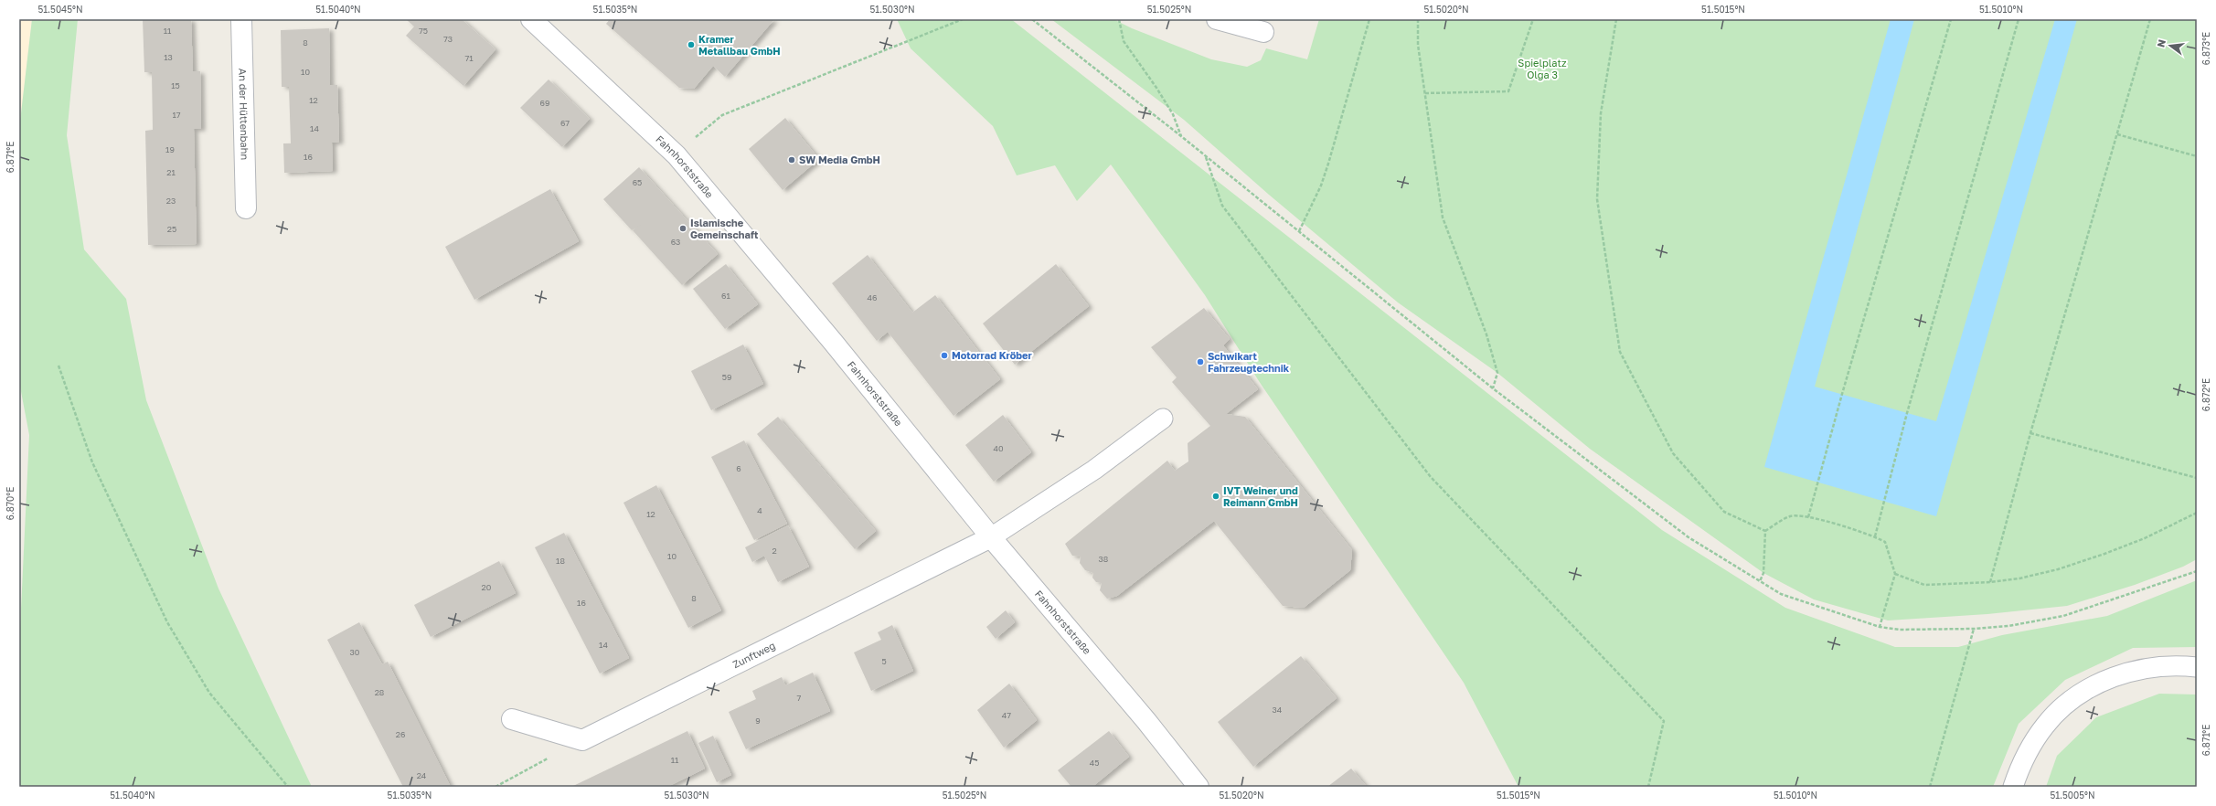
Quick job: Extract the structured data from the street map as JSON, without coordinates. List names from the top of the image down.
{
  "streets": {
    "street": ["An der Hüttenbahn", "Fahnhorststraße", "Zunftweg"]
  },
  "crossings": [
    ["Fahnhorststraße", "Zunftweg"]
  ],
  "parks": ["Spielplatz Olga 3"],
  "places": [
    "Kramer Metallbau GmbH",
    "SW Media GmbH",
    "Islamische Gemeinschaft",
    "Motorrad Kröber",
    "Schwikart Fahrzeugtechnik",
    "IVT Weiner und Reimann GmbH"
  ],
  "house_numbers": [
    "11",
    "75",
    "73",
    "8",
    "13",
    "71",
    "10",
    "15",
    "12",
    "69",
    "17",
    "67",
    "14",
    "19",
    "16",
    "21",
    "65",
    "23",
    "25",
    "63",
    "61",
    "46",
    "59",
    "40",
    "6",
    "4",
    "12",
    "2",
    "10",
    "38",
    "18",
    "20",
    "8",
    "16",
    "14",
    "30",
    "5",
    "28",
    "7",
    "34",
    "47",
    "9",
    "26",
    "11",
    "45",
    "24"
  ],
  "north": "left",
  "coordinates": [
    "51.5045°N",
    "51.5040°N",
    "51.5035°N",
    "51.5030°N",
    "51.5025°N",
    "51.5020°N",
    "51.5015°N",
    "51.5010°N",
    "6.873°E",
    "6.871°E",
    "6.872°E",
    "6.870°E",
    "51.5005°N"
  ]
}
